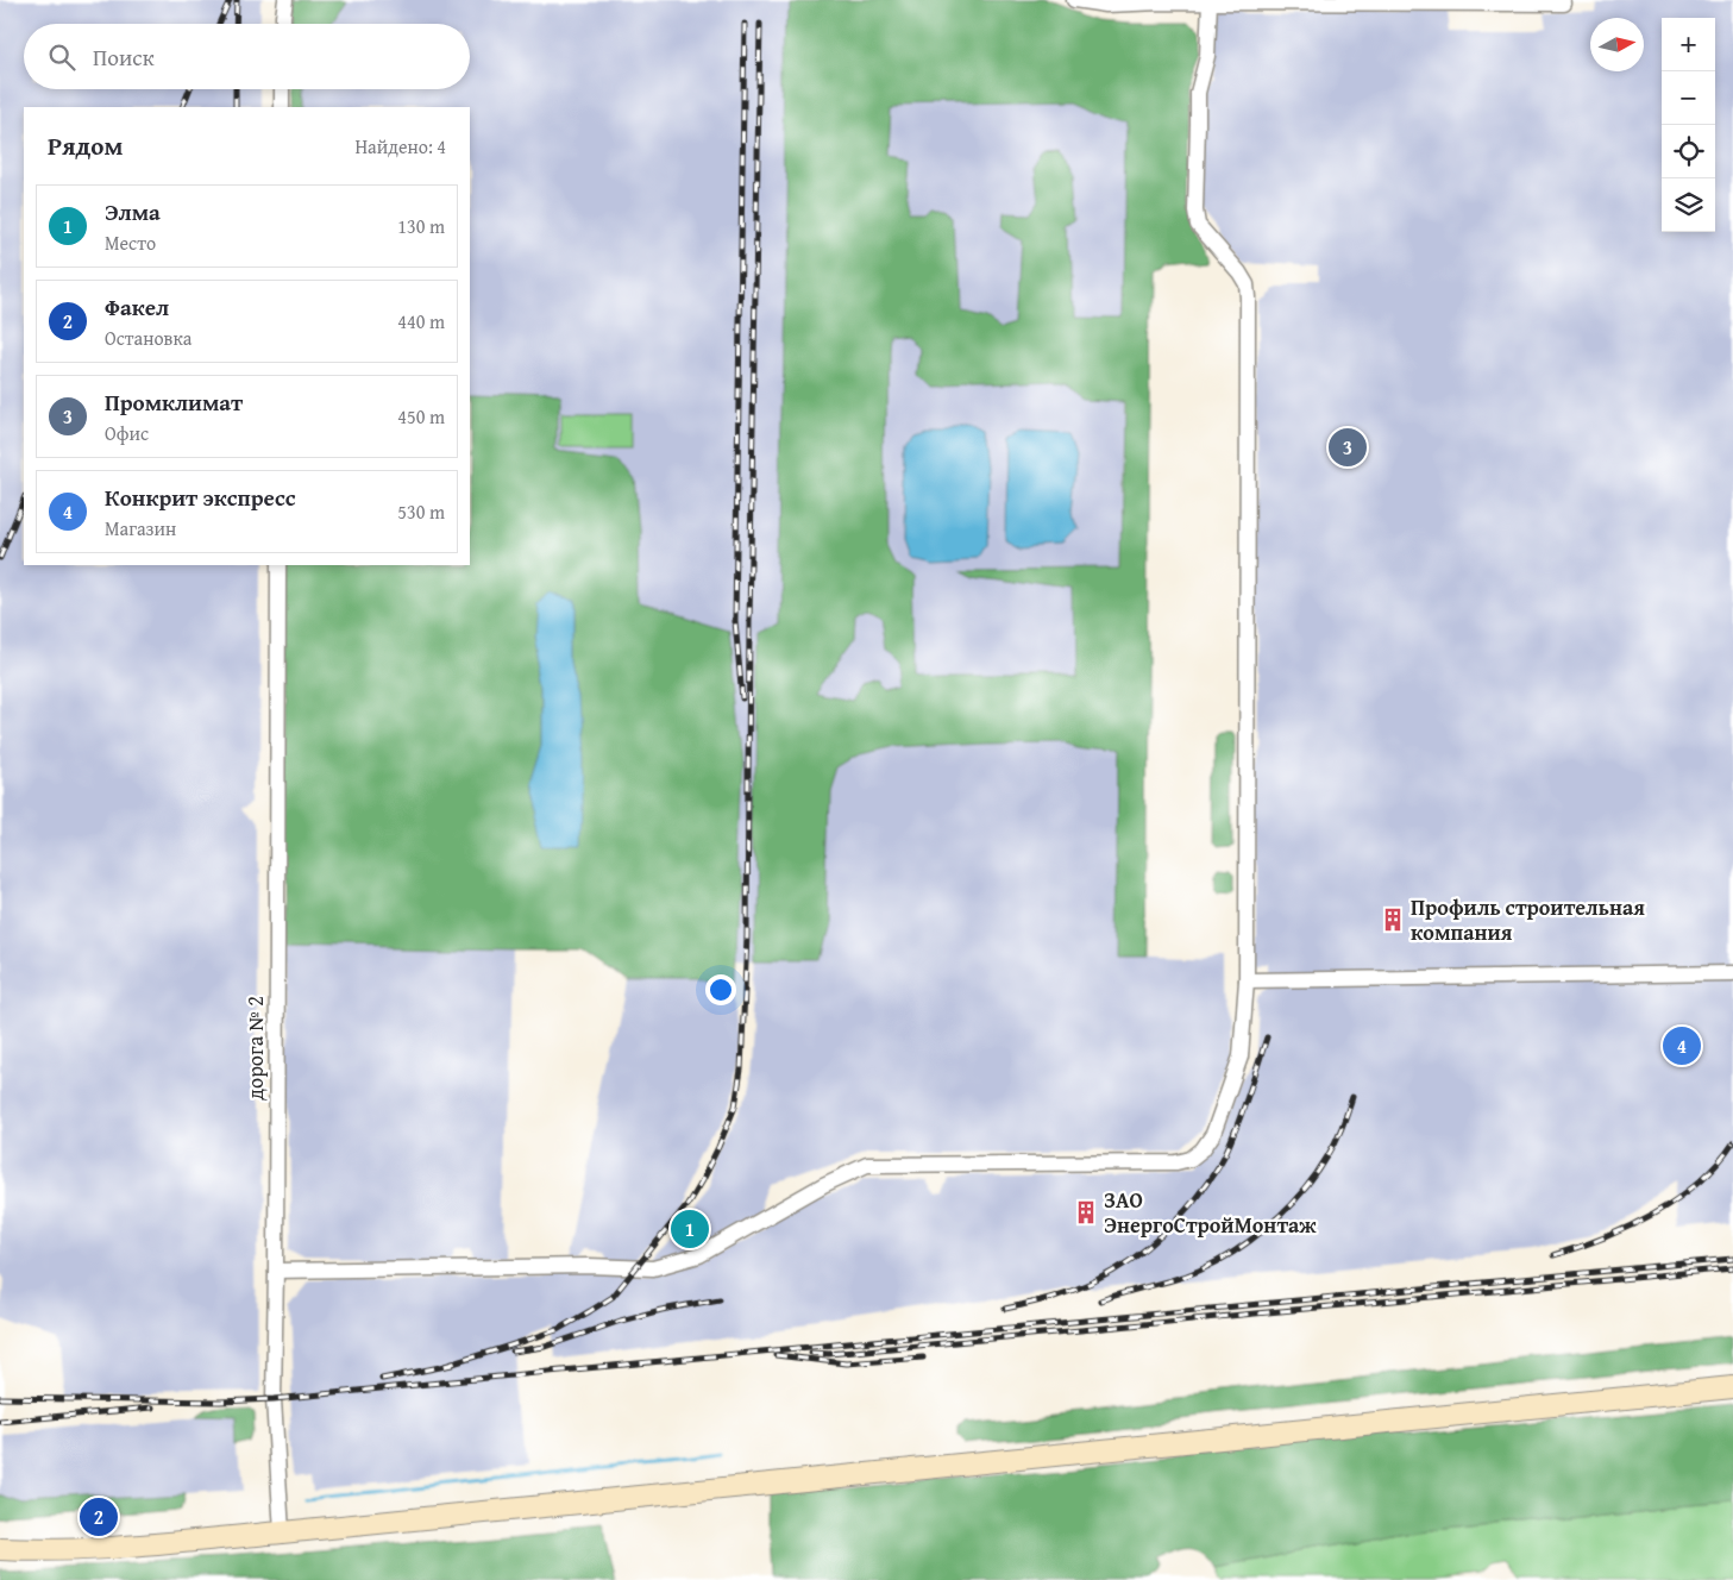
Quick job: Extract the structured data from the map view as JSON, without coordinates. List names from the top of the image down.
{
  "streets": {
    "street": ["дорога № 2"]
  },
  "places": {
    "building": ["Профиль строительная компания", "ЗАО ЭнергоСтройМонтаж"]
  },
  "north": "right",
  "page": {
    "map_buttons": ["+", "−"],
    "search": "Поиск",
    "heading": ["Рядом", "Найдено: 4"],
    "list": [
      {
        "mark": "1",
        "name": "Элма",
        "note": "Место",
        "value": "130 m"
      },
      {
        "mark": "2",
        "name": "Факел",
        "note": "Остановка",
        "value": "440 m"
      },
      {
        "mark": "3",
        "name": "Промклимат",
        "note": "Офис",
        "value": "450 m"
      },
      {
        "mark": "4",
        "name": "Конкрит экспресс",
        "note": "Магазин",
        "value": "530 m"
      }
    ],
    "pins": [
      "3",
      "4",
      "1",
      "2"
    ]
  }
}
